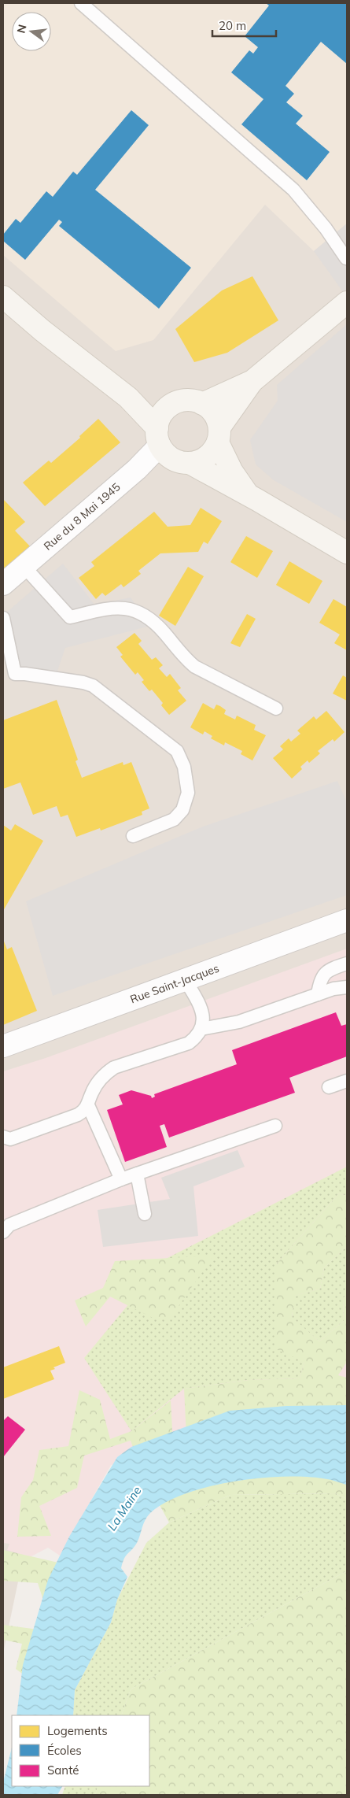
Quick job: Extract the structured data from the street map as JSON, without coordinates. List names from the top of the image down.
{
  "streets": {
    "street": ["Rue du 8 Mai 1945", "Rue Saint-Jacques"]
  },
  "water": ["La Maine"],
  "legend": ["Logements", "Écoles", "Santé"],
  "scale_bar": "20 m",
  "north": "left"
}
